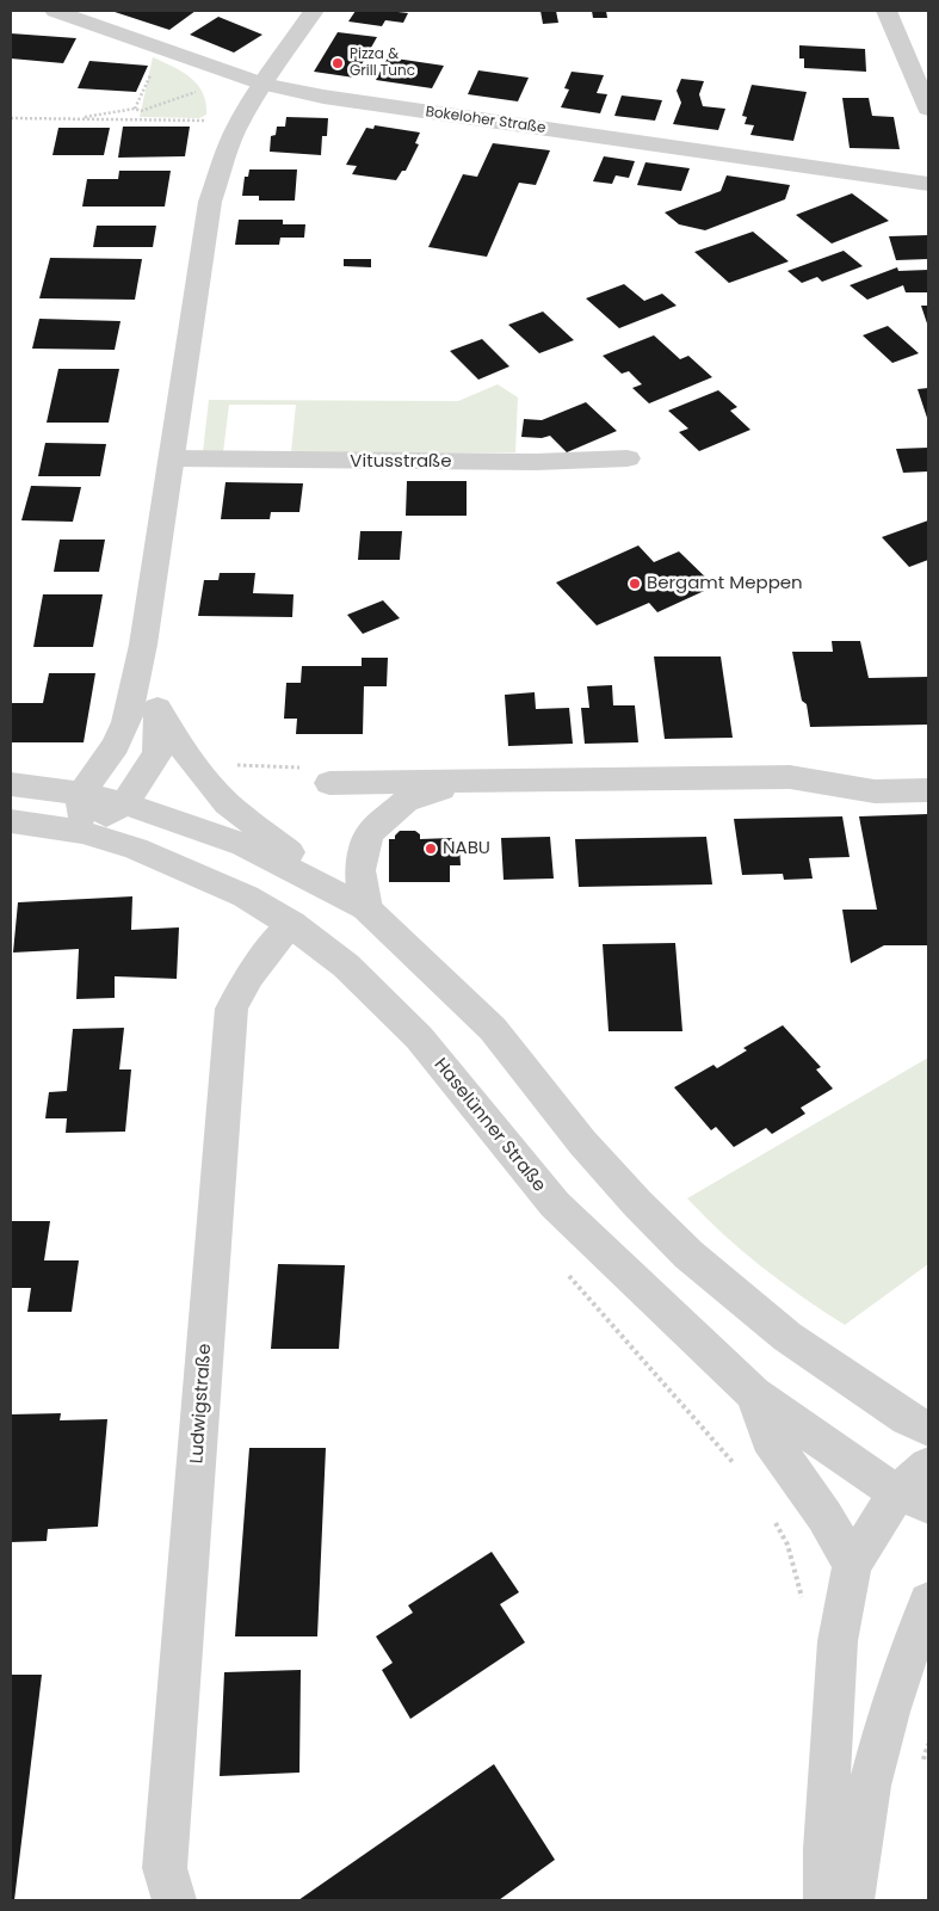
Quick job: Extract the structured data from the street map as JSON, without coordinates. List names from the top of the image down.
{
  "streets": {
    "street": [
      "Bokeloher Straße",
      "Vitusstraße",
      "Haselünner Straße",
      "Ludwigstraße"
    ]
  },
  "crossings": [
    ["Haselünner Straße", "Ludwigstraße"]
  ],
  "places": ["Pizza & Grill Tunc", "Bergamt Meppen", "NABU"]
}
